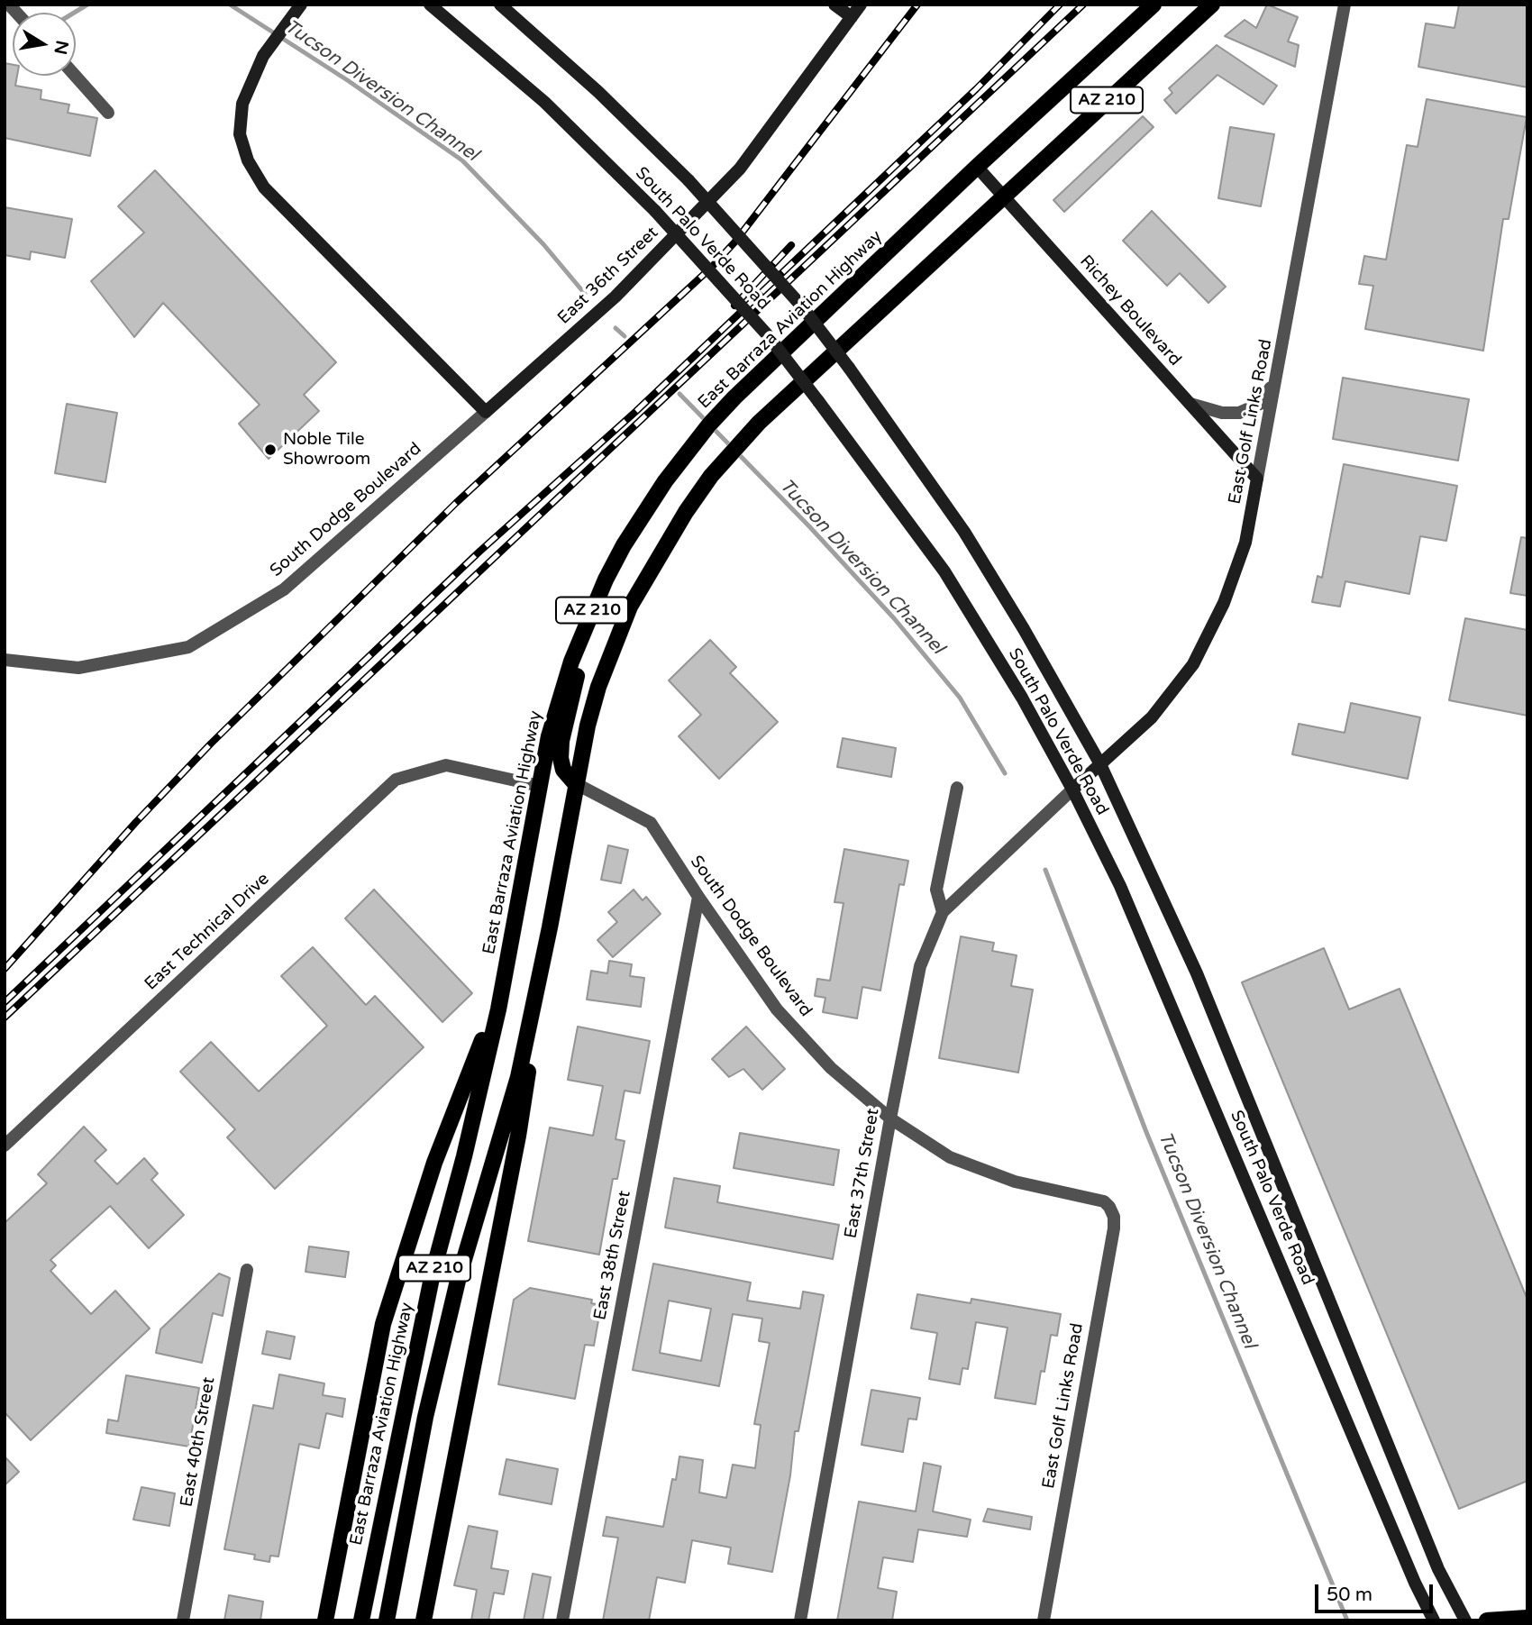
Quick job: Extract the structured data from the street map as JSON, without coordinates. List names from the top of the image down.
{
  "streets": {
    "main road": [
      "AZ 210",
      "South Palo Verde Road",
      "East 36th Street",
      "Richey Boulevard",
      "East Barraza Aviation Highway",
      "East Golf Links Road"
    ],
    "street": [
      "South Dodge Boulevard",
      "East Technical Drive",
      "East 37th Street",
      "East 38th Street",
      "East 40th Street"
    ]
  },
  "crossings": [
    ["AZ 210", "Richey Boulevard"],
    ["AZ 210", "South Dodge Boulevard"],
    ["South Palo Verde Road", "East Golf Links Road"],
    ["South Palo Verde Road", "East 37th Street"],
    ["East 36th Street", "South Dodge Boulevard"],
    ["Richey Boulevard", "East Barraza Aviation Highway"],
    ["Richey Boulevard", "East Golf Links Road"],
    ["East Barraza Aviation Highway", "East Technical Drive"],
    ["East Golf Links Road", "South Dodge Boulevard"],
    ["East Golf Links Road", "East 37th Street"],
    ["South Dodge Boulevard", "East 37th Street"],
    ["South Dodge Boulevard", "East 38th Street"]
  ],
  "water": ["Tucson Diversion Channel"],
  "places": ["Noble Tile Showroom"],
  "scale_bar": "50 m",
  "north": "right"
}
